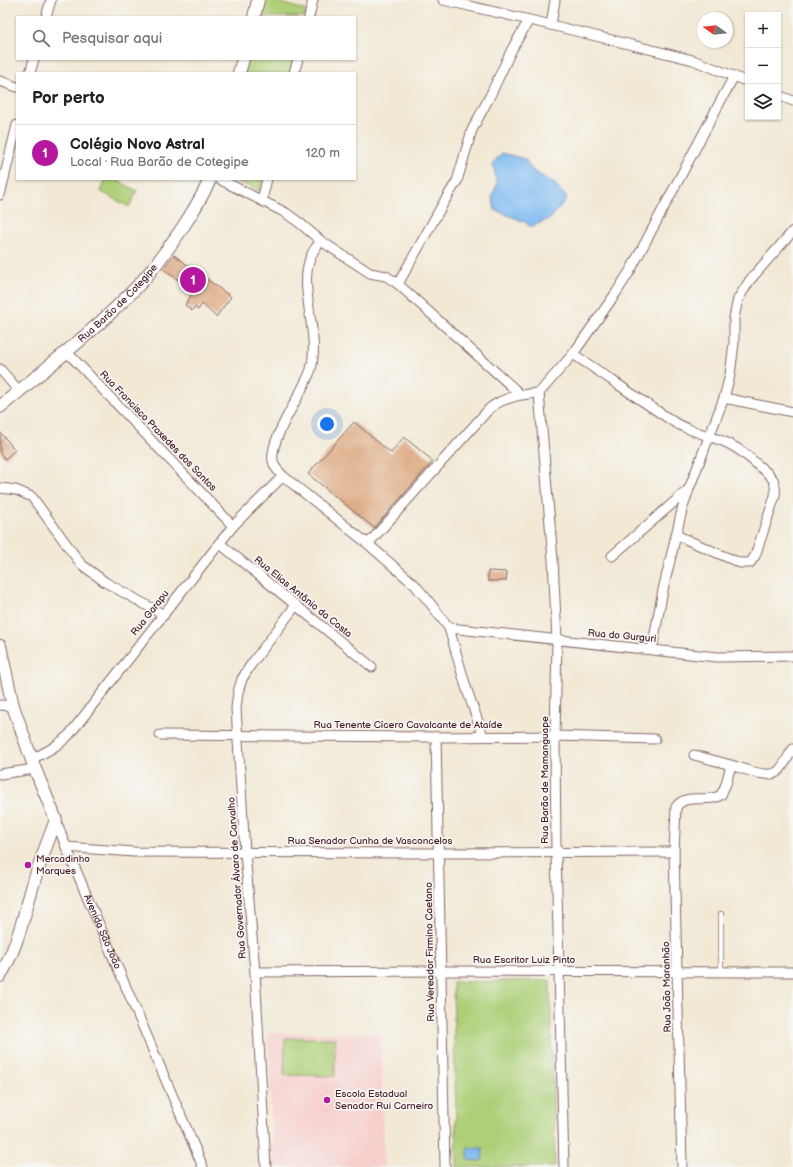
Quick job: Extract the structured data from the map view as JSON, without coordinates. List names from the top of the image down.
{
  "streets": {
    "main road": ["Rua Barão de Cotegipe", "Avenida São João"],
    "street": [
      "Rua Francisco Praxedes dos Santos",
      "Rua Elias Antônio da Costa",
      "Rua Garapu",
      "Rua do Gurguri",
      "Rua Tenente Cícero Cavalcante de Ataíde",
      "Rua Barão de Mamanguape",
      "Rua Senador Cunha de Vasconcelos",
      "Rua Governador Álvaro de Carvalho",
      "Rua Vereador Firmino Caetano",
      "Rua Escritor Luiz Pinto",
      "Rua João Maranhão"
    ]
  },
  "crossings": [
    ["Rua Barão de Cotegipe", "Rua Francisco Praxedes dos Santos"],
    ["Rua Francisco Praxedes dos Santos", "Rua Garapu"],
    ["Rua Elias Antônio da Costa", "Rua Garapu"],
    ["Rua Elias Antônio da Costa", "Rua Governador Álvaro de Carvalho"],
    ["Rua Garapu", "Avenida São João"],
    ["Rua do Gurguri", "Rua Barão de Mamanguape"],
    ["Rua Tenente Cícero Cavalcante de Ataíde", "Rua Barão de Mamanguape"],
    ["Rua Tenente Cícero Cavalcante de Ataíde", "Rua Governador Álvaro de Carvalho"],
    ["Rua Tenente Cícero Cavalcante de Ataíde", "Rua Vereador Firmino Caetano"],
    ["Rua Barão de Mamanguape", "Rua Senador Cunha de Vasconcelos"],
    ["Rua Barão de Mamanguape", "Rua Escritor Luiz Pinto"],
    ["Rua Senador Cunha de Vasconcelos", "Rua Governador Álvaro de Carvalho"],
    ["Rua Senador Cunha de Vasconcelos", "Avenida São João"],
    ["Rua Senador Cunha de Vasconcelos", "Rua Vereador Firmino Caetano"],
    ["Rua Senador Cunha de Vasconcelos", "Rua João Maranhão"],
    ["Rua Governador Álvaro de Carvalho", "Rua Escritor Luiz Pinto"],
    ["Rua Vereador Firmino Caetano", "Rua Escritor Luiz Pinto"],
    ["Rua Escritor Luiz Pinto", "Rua João Maranhão"]
  ],
  "places": ["Mercadinho Marques", "Escola Estadual Senador Rui Carneiro"],
  "north": "left",
  "page": {
    "map_buttons": ["+", "−"],
    "search": "Pesquisar aqui",
    "heading": "Por perto",
    "list": [
      {
        "mark": "1",
        "name": "Colégio Novo Astral",
        "note": "Local · Rua Barão de Cotegipe",
        "value": "120 m"
      }
    ],
    "pins": "1"
  }
}
